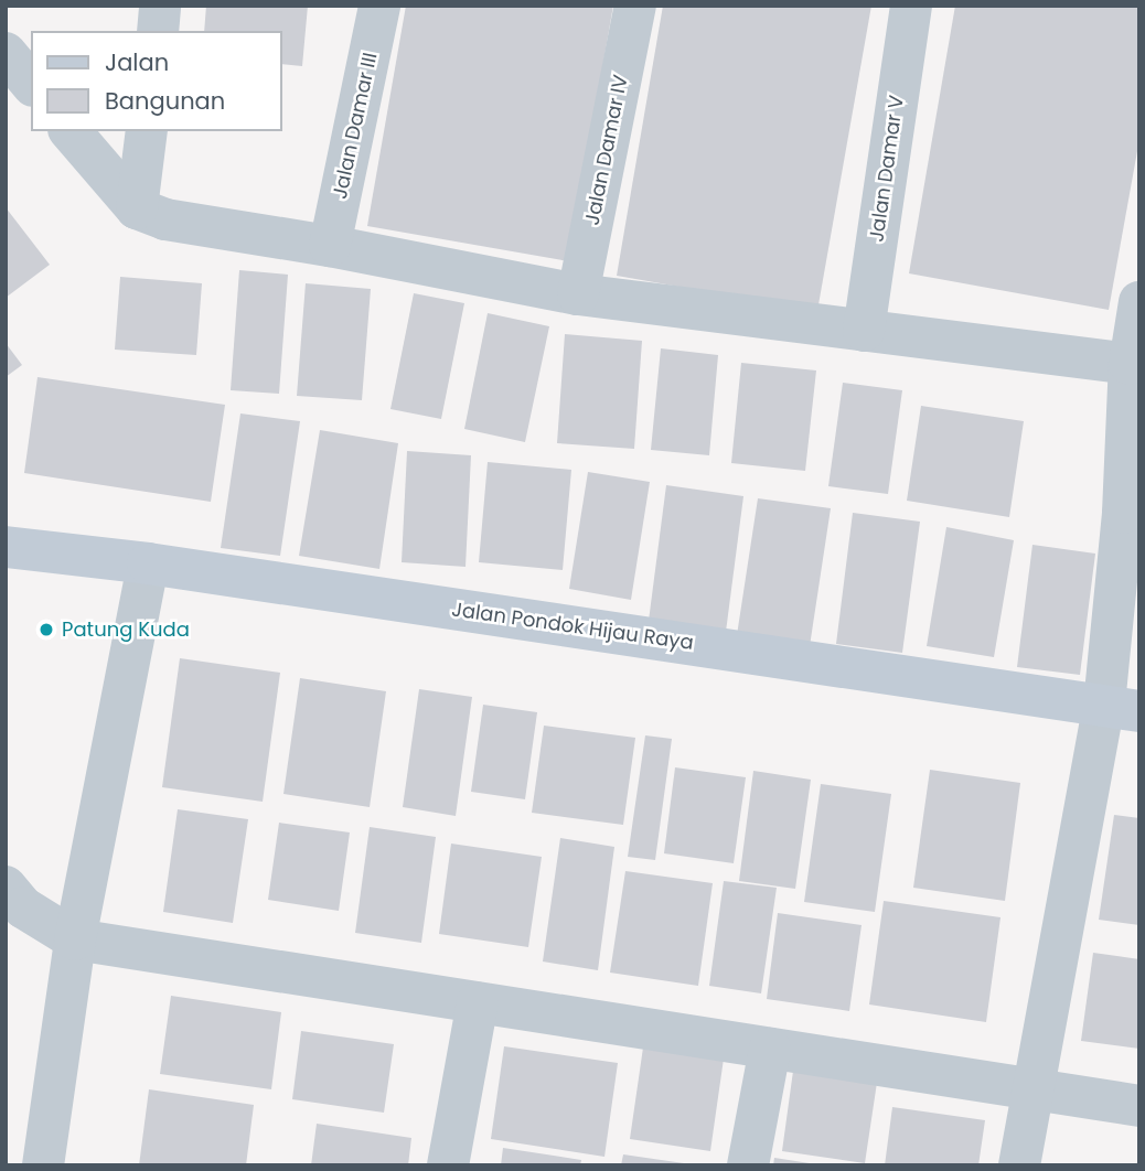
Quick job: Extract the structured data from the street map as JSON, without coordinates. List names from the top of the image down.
{
  "streets": {
    "street": [
      "Jalan Damar III",
      "Jalan Damar IV",
      "Jalan Damar V",
      "Jalan Pondok Hijau Raya"
    ]
  },
  "places": ["Patung Kuda"],
  "legend": ["Jalan", "Bangunan"]
}
